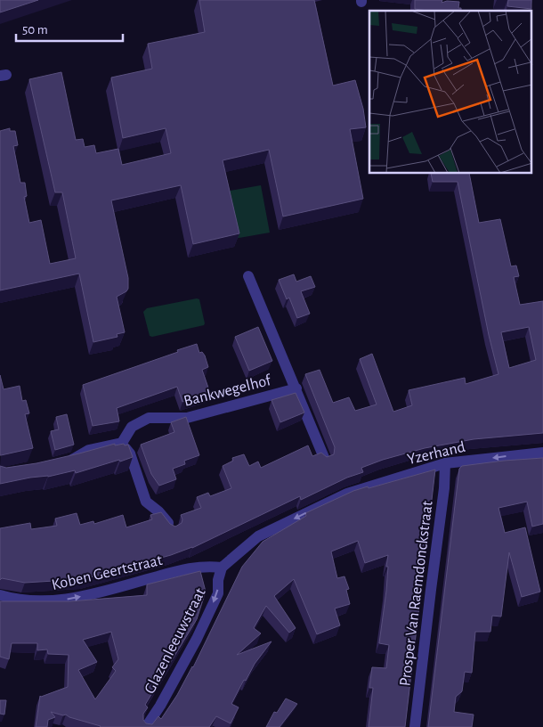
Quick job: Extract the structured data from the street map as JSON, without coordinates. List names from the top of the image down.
{
  "streets": {
    "street": [
      "Bankwegelhof",
      "Yzerhand",
      "Koben Geertstraat",
      "Prosper Van Raemdonckstraat",
      "Glazenleeuwstraat"
    ]
  },
  "crossings": [
    ["Yzerhand", "Koben Geertstraat"],
    ["Yzerhand", "Prosper Van Raemdonckstraat"],
    ["Yzerhand", "Glazenleeuwstraat"],
    ["Koben Geertstraat", "Glazenleeuwstraat"]
  ],
  "one_way": ["Yzerhand", "Koben Geertstraat", "Glazenleeuwstraat"],
  "scale_bar": "50 m"
}
